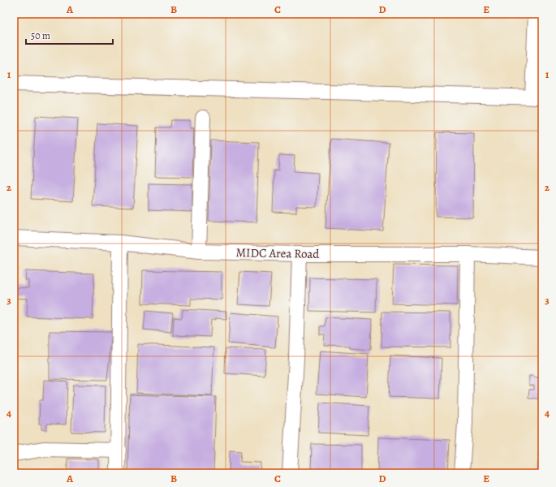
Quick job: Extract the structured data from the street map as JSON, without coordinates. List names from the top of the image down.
{
  "streets": {
    "street": ["MIDC Area Road"]
  },
  "scale_bar": "50 m",
  "grid": {
    "columns": [
      "A",
      "B",
      "C",
      "D",
      "E"
    ],
    "rows": [
      "1",
      "2",
      "3",
      "4"
    ]
  }
}
